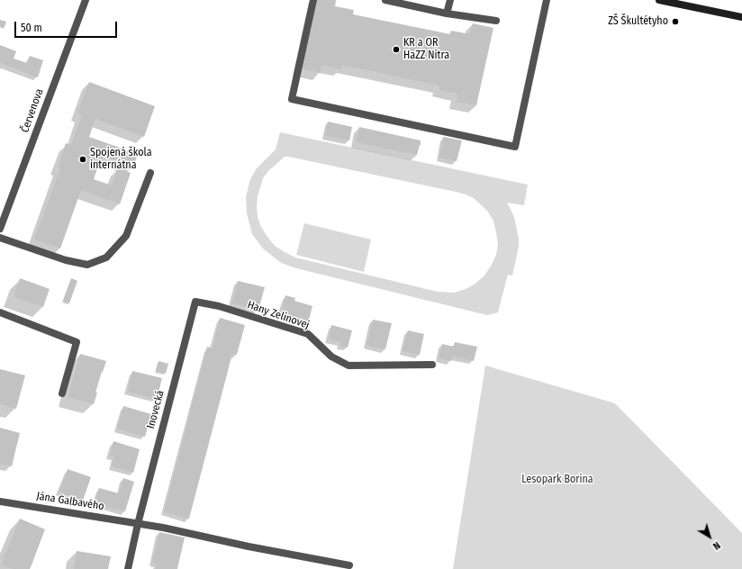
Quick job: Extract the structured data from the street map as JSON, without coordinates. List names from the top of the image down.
{
  "streets": {
    "street": [
      "Červenova",
      "Hany Zelinovej",
      "Inovecká",
      "Jána Galbavého"
    ]
  },
  "crossings": [
    ["Hany Zelinovej", "Inovecká"],
    ["Inovecká", "Jána Galbavého"]
  ],
  "parks": ["Lesopark Borina"],
  "places": ["ZŠ Škultétyho", "KR a OR HaZZ Nitra", "Spojená škola internátna"],
  "scale_bar": "50 m",
  "north": "bottom right"
}
